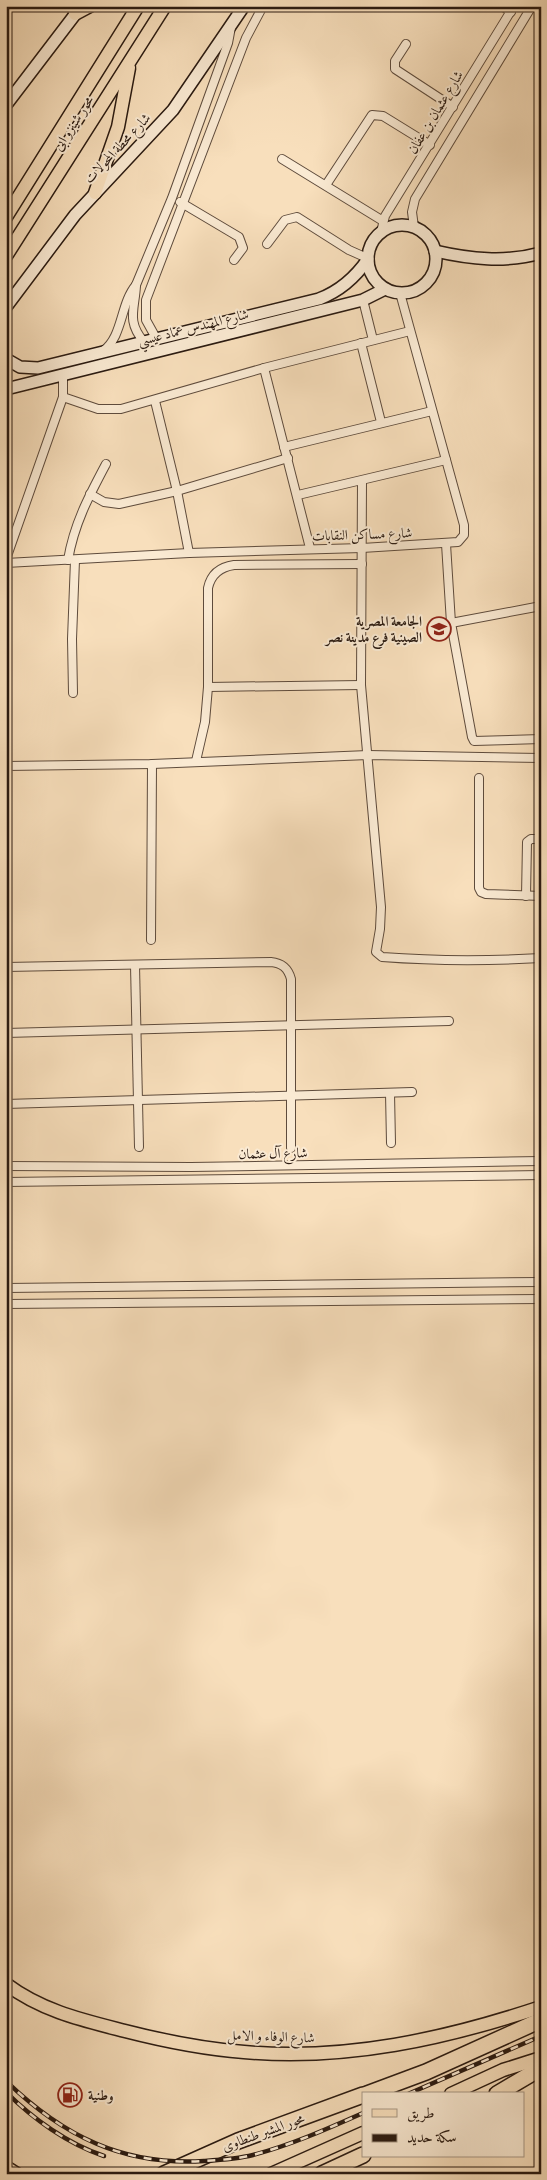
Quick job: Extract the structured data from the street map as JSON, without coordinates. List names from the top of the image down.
{
  "streets": {
    "highway": ["محور المشير طنطاوى"],
    "main road": ["محور شينزو ابى", "شارع الوفاء و الامل"],
    "street": [
      "شارع عثمان بن عفان",
      "شارع محطة المحولات",
      "شارع المهندس عماد عيسي",
      "شارع مساكن النقابات",
      "شارع آل عثمان"
    ]
  },
  "crossings": [
    ["شارع عثمان بن عفان", "شارع المهندس عماد عيسي"]
  ],
  "places": {
    "school or university": ["الجامعة المصرية الصينية فرع مدينة نصر"],
    "fuel station": ["وطنية"]
  },
  "legend": ["طريق", "سكة حديد"]
}
